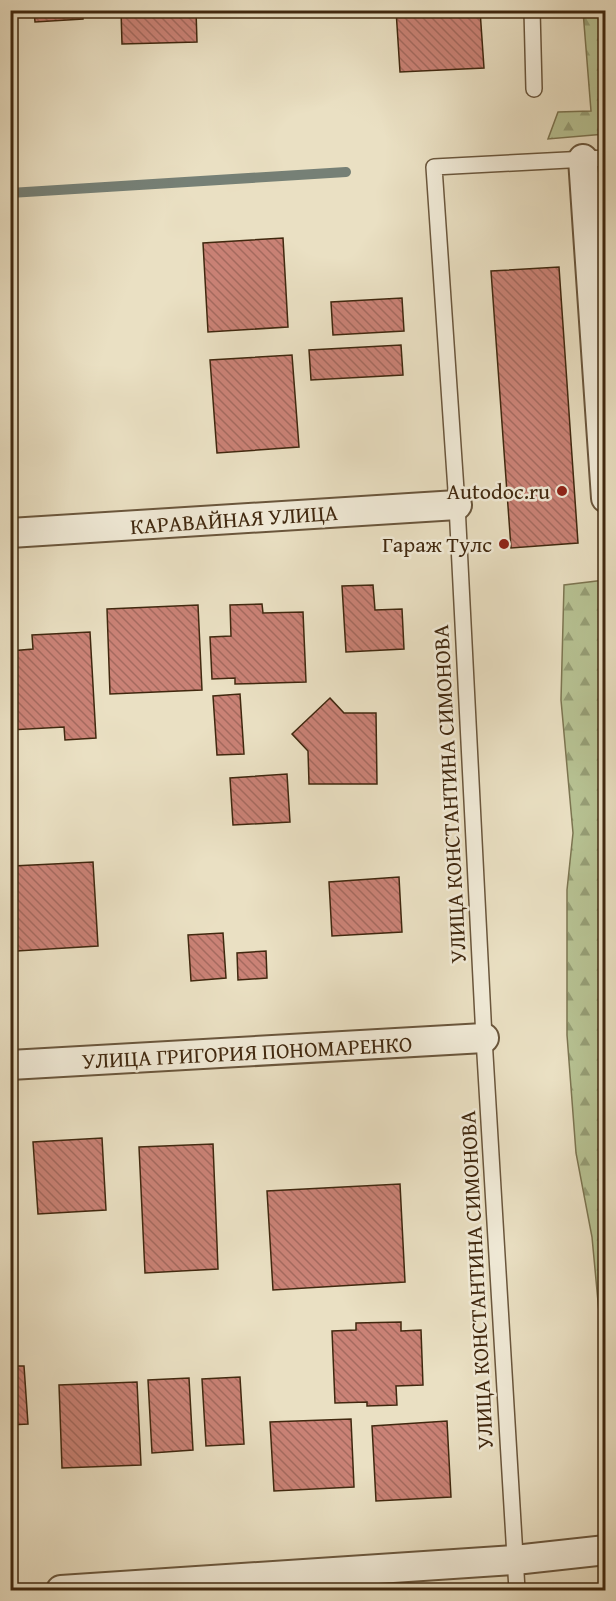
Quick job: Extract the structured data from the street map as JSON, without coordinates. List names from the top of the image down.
{
  "streets": {
    "street": ["КАРАВАЙНАЯ УЛИЦА", "УЛИЦА ГРИГОРИЯ ПОНОМАРЕНКО"],
    "lane": ["УЛИЦА КОНСТАНТИНА СИМОНОВА"]
  },
  "crossings": [
    ["КАРАВАЙНАЯ УЛИЦА", "УЛИЦА КОНСТАНТИНА СИМОНОВА"],
    ["УЛИЦА КОНСТАНТИНА СИМОНОВА", "УЛИЦА ГРИГОРИЯ ПОНОМАРЕНКО"]
  ],
  "places": ["Autodoc.ru", "Гараж Тулс"]
}
